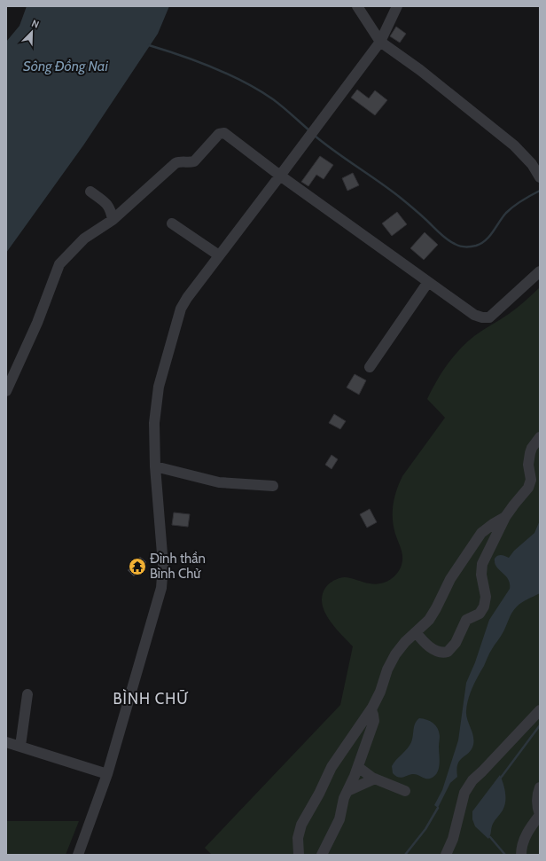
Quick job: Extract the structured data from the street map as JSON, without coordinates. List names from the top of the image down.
{
  "districts": ["BÌNH CHỮ"],
  "water": ["Sông Đồng Nai"],
  "places": {
    "temple": ["Đình thần Bình Chử"]
  },
  "north": "top right"
}
